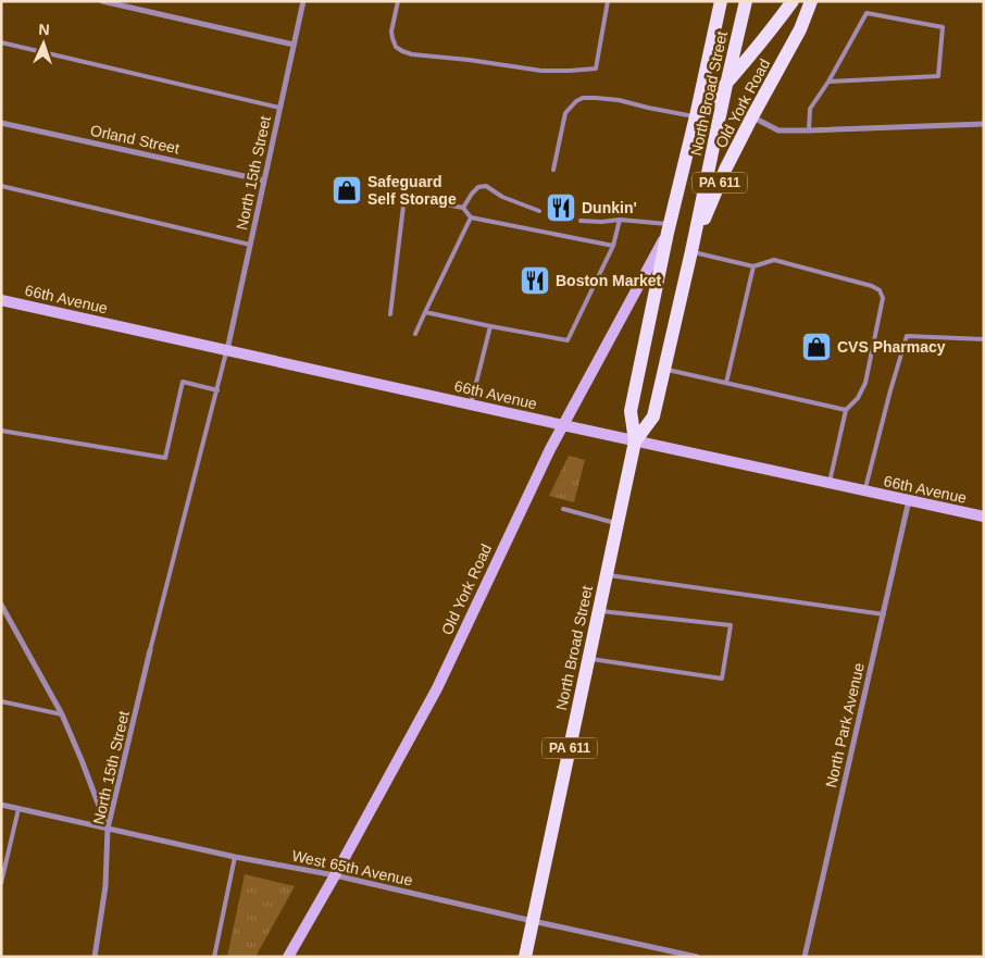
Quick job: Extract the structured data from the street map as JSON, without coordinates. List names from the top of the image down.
{
  "streets": {
    "main road": ["North Broad Street", "Old York Road", "PA 611"],
    "street": [
      "Orland Street",
      "North 15th Street",
      "66th Avenue",
      "North Park Avenue",
      "West 65th Avenue"
    ]
  },
  "crossings": [
    ["North Broad Street", "Old York Road"],
    ["North Broad Street", "66th Avenue"],
    ["North Broad Street", "West 65th Avenue"],
    ["Old York Road", "66th Avenue"],
    ["Old York Road", "West 65th Avenue"],
    ["Orland Street", "North 15th Street"],
    ["North 15th Street", "66th Avenue"],
    ["North 15th Street", "West 65th Avenue"],
    ["66th Avenue", "North Park Avenue"]
  ],
  "places": {
    "shop": ["Safeguard Self Storage", "CVS Pharmacy"],
    "restaurant": ["Dunkin'", "Boston Market"]
  },
  "north": "top"
}
